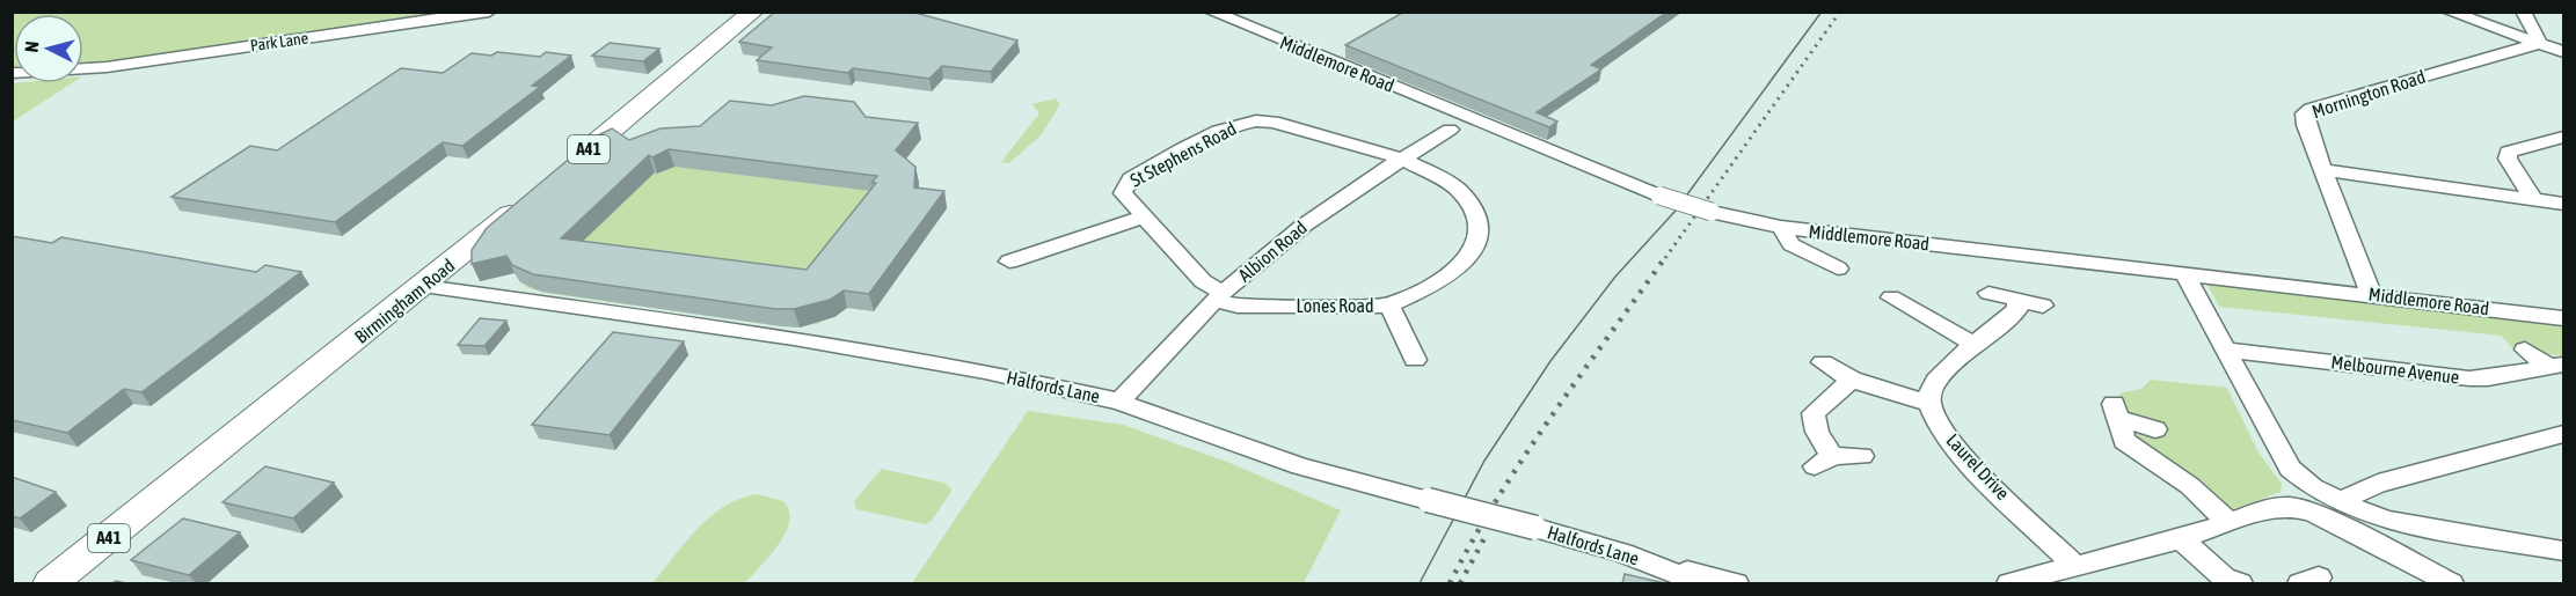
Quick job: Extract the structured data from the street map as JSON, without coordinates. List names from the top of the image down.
{
  "streets": {
    "highway": ["A41", "Birmingham Road"],
    "street": [
      "Park Lane",
      "Middlemore Road",
      "Mornington Road",
      "St Stephens Road",
      "Albion Road",
      "Lones Road",
      "Melbourne Avenue",
      "Halfords Lane",
      "Laurel Drive"
    ]
  },
  "crossings": [
    ["Middlemore Road", "Mornington Road"],
    ["St Stephens Road", "Albion Road"],
    ["St Stephens Road", "Lones Road"],
    ["Albion Road", "Lones Road"],
    ["Albion Road", "Halfords Lane"],
    ["Birmingham Road", "Halfords Lane"]
  ],
  "north": "left"
}
